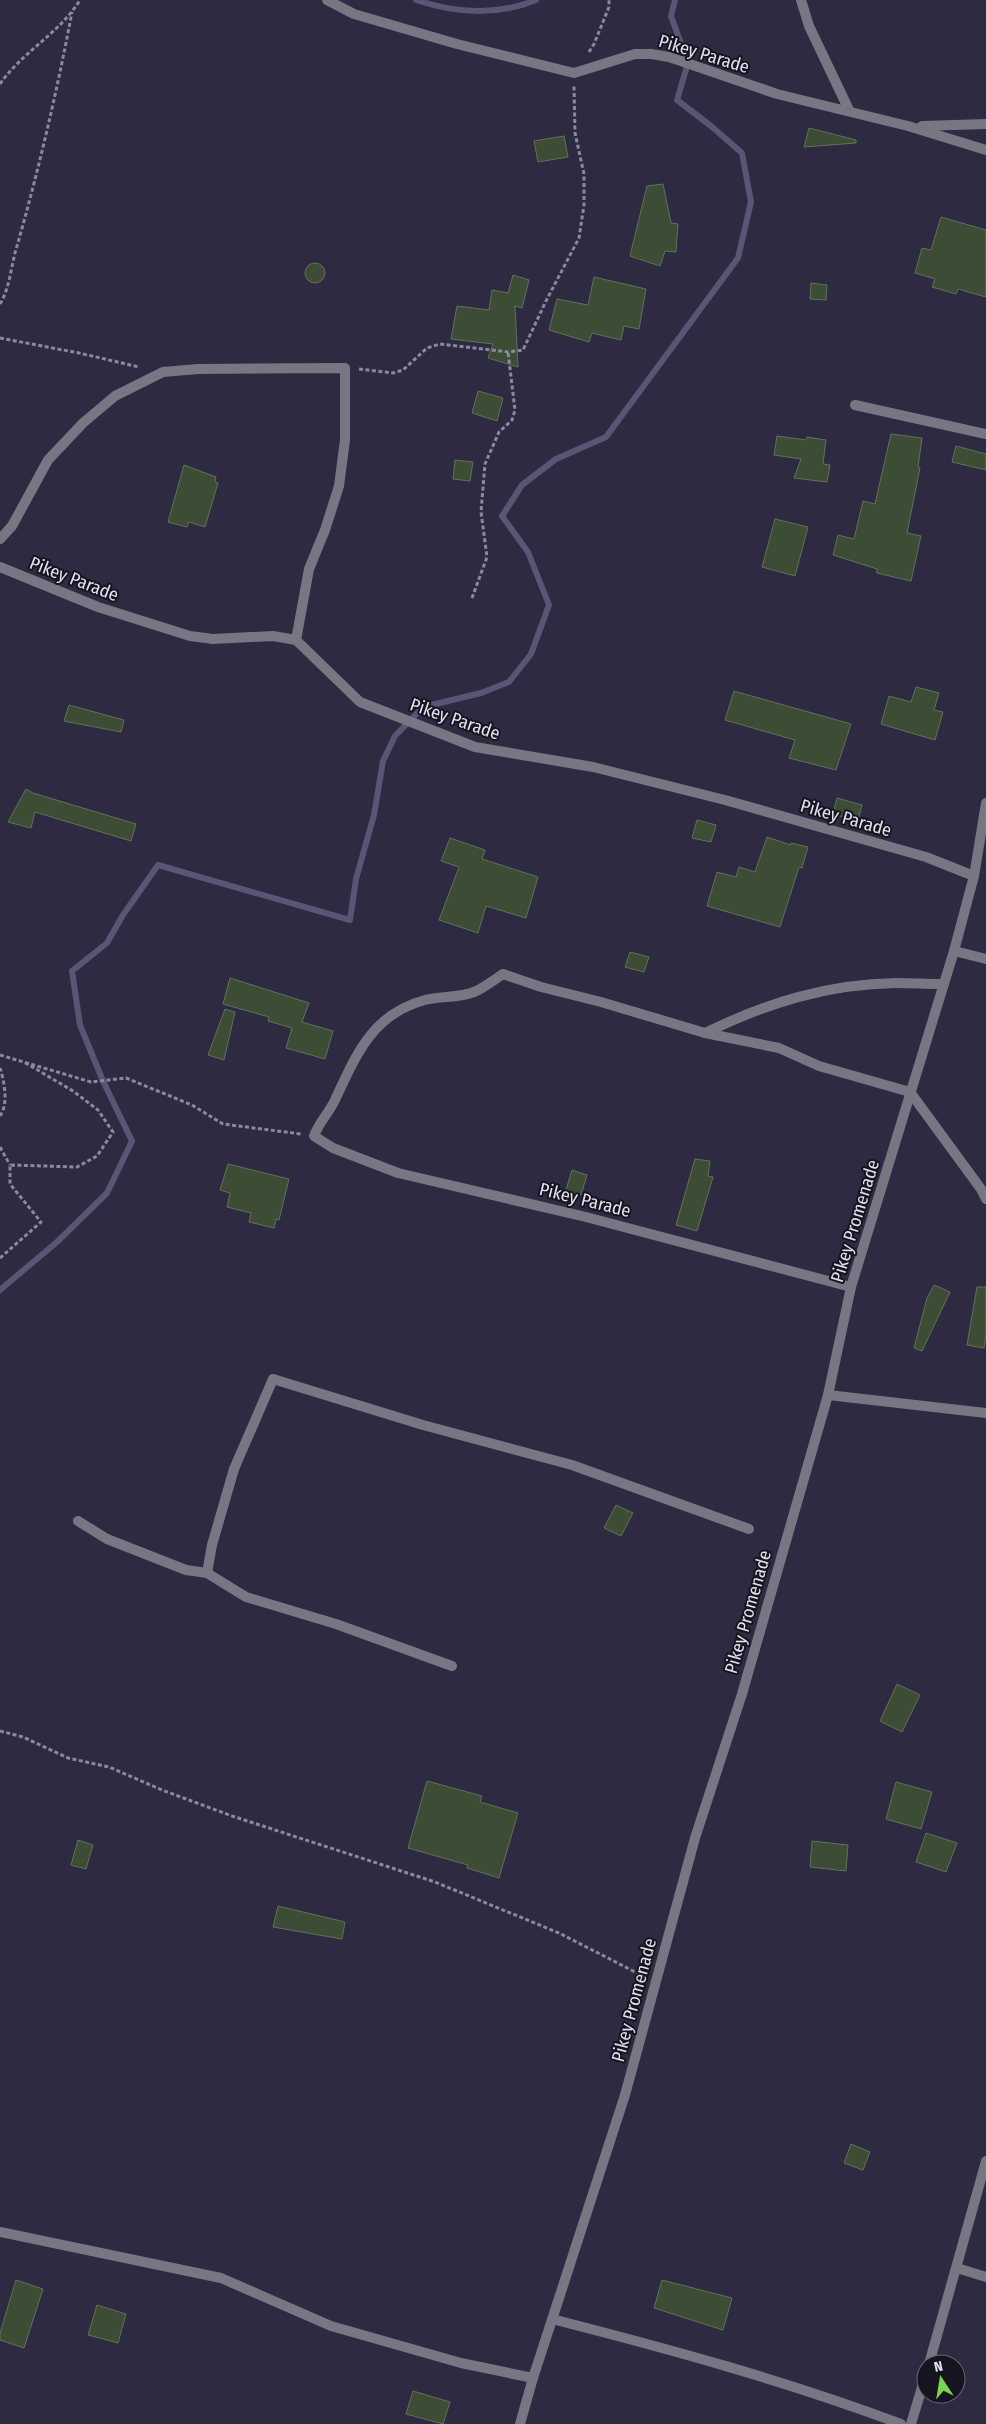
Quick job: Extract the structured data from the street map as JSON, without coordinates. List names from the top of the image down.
{
  "streets": {
    "street": ["Pikey Parade", "Pikey Promenade"]
  },
  "crossings": [
    ["Pikey Parade", "Pikey Promenade"]
  ],
  "north": "top"
}
